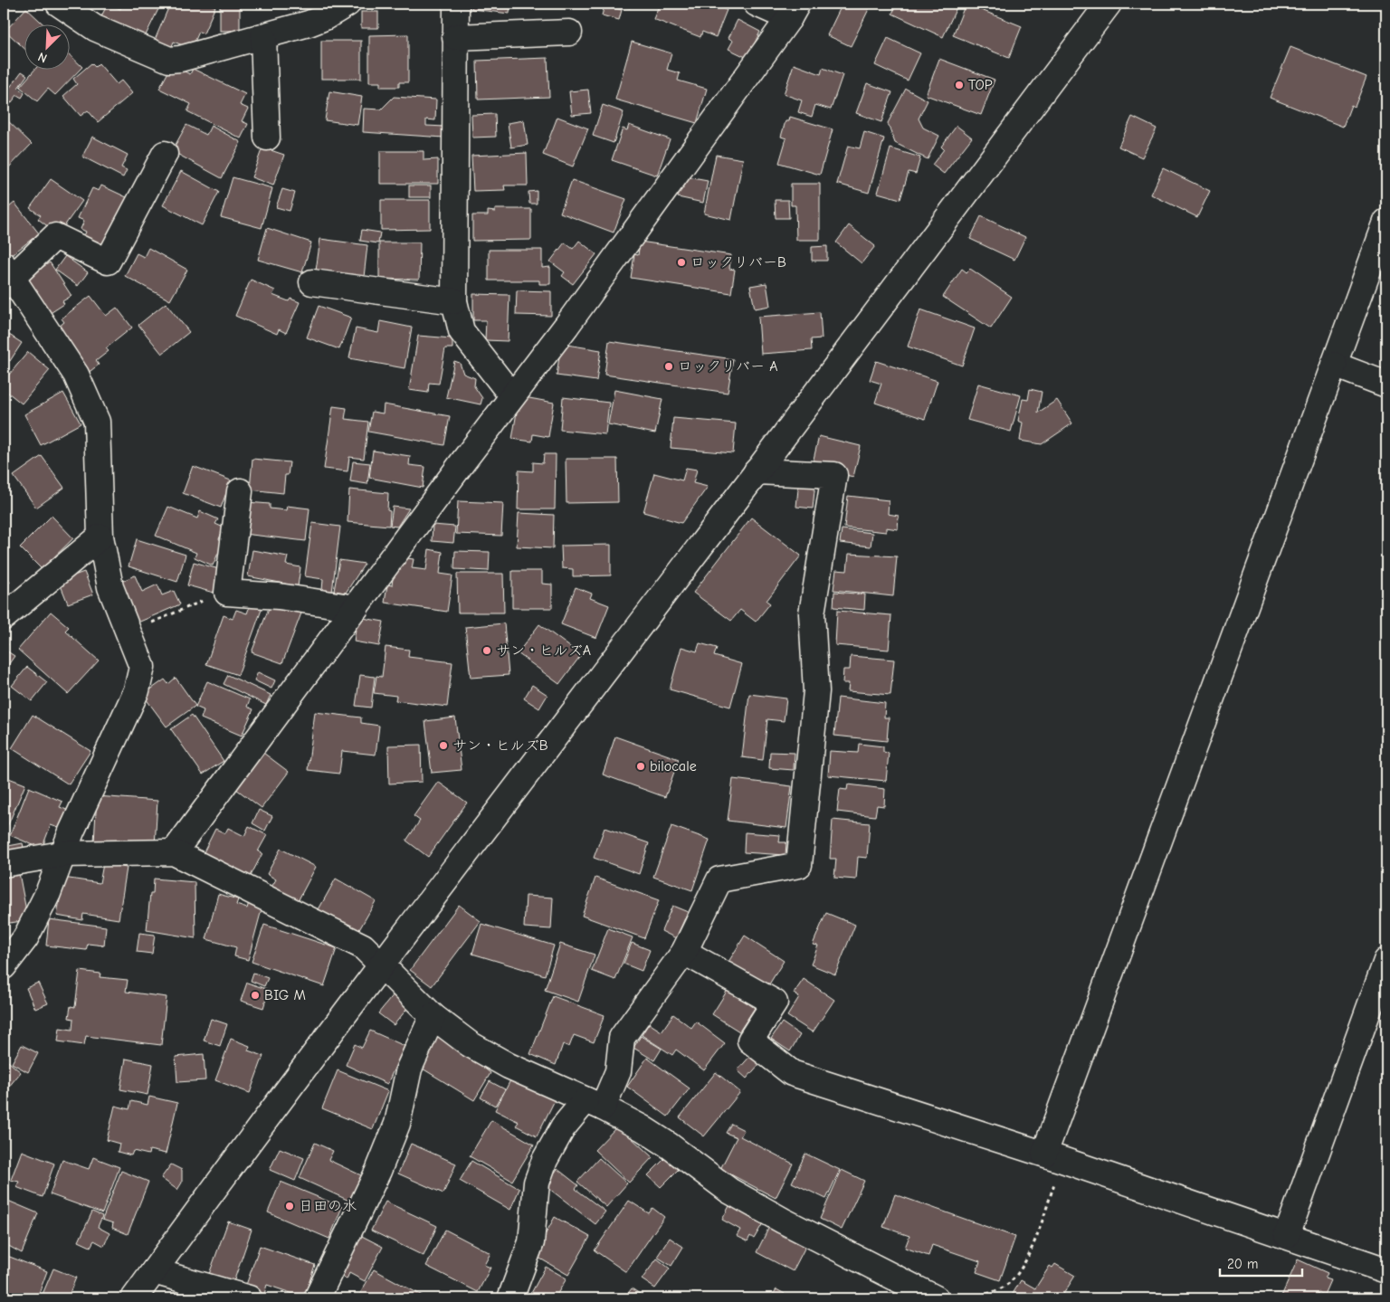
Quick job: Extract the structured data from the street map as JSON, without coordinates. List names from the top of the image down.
{
  "places": [
    "TOP",
    "ロックリバーB",
    "ロックリバー A",
    "サン・ヒルズA",
    "サン・ヒルズB",
    "bilocale",
    "BIG M",
    "日田の水"
  ],
  "scale_bar": "20 m",
  "north": "bottom left"
}
